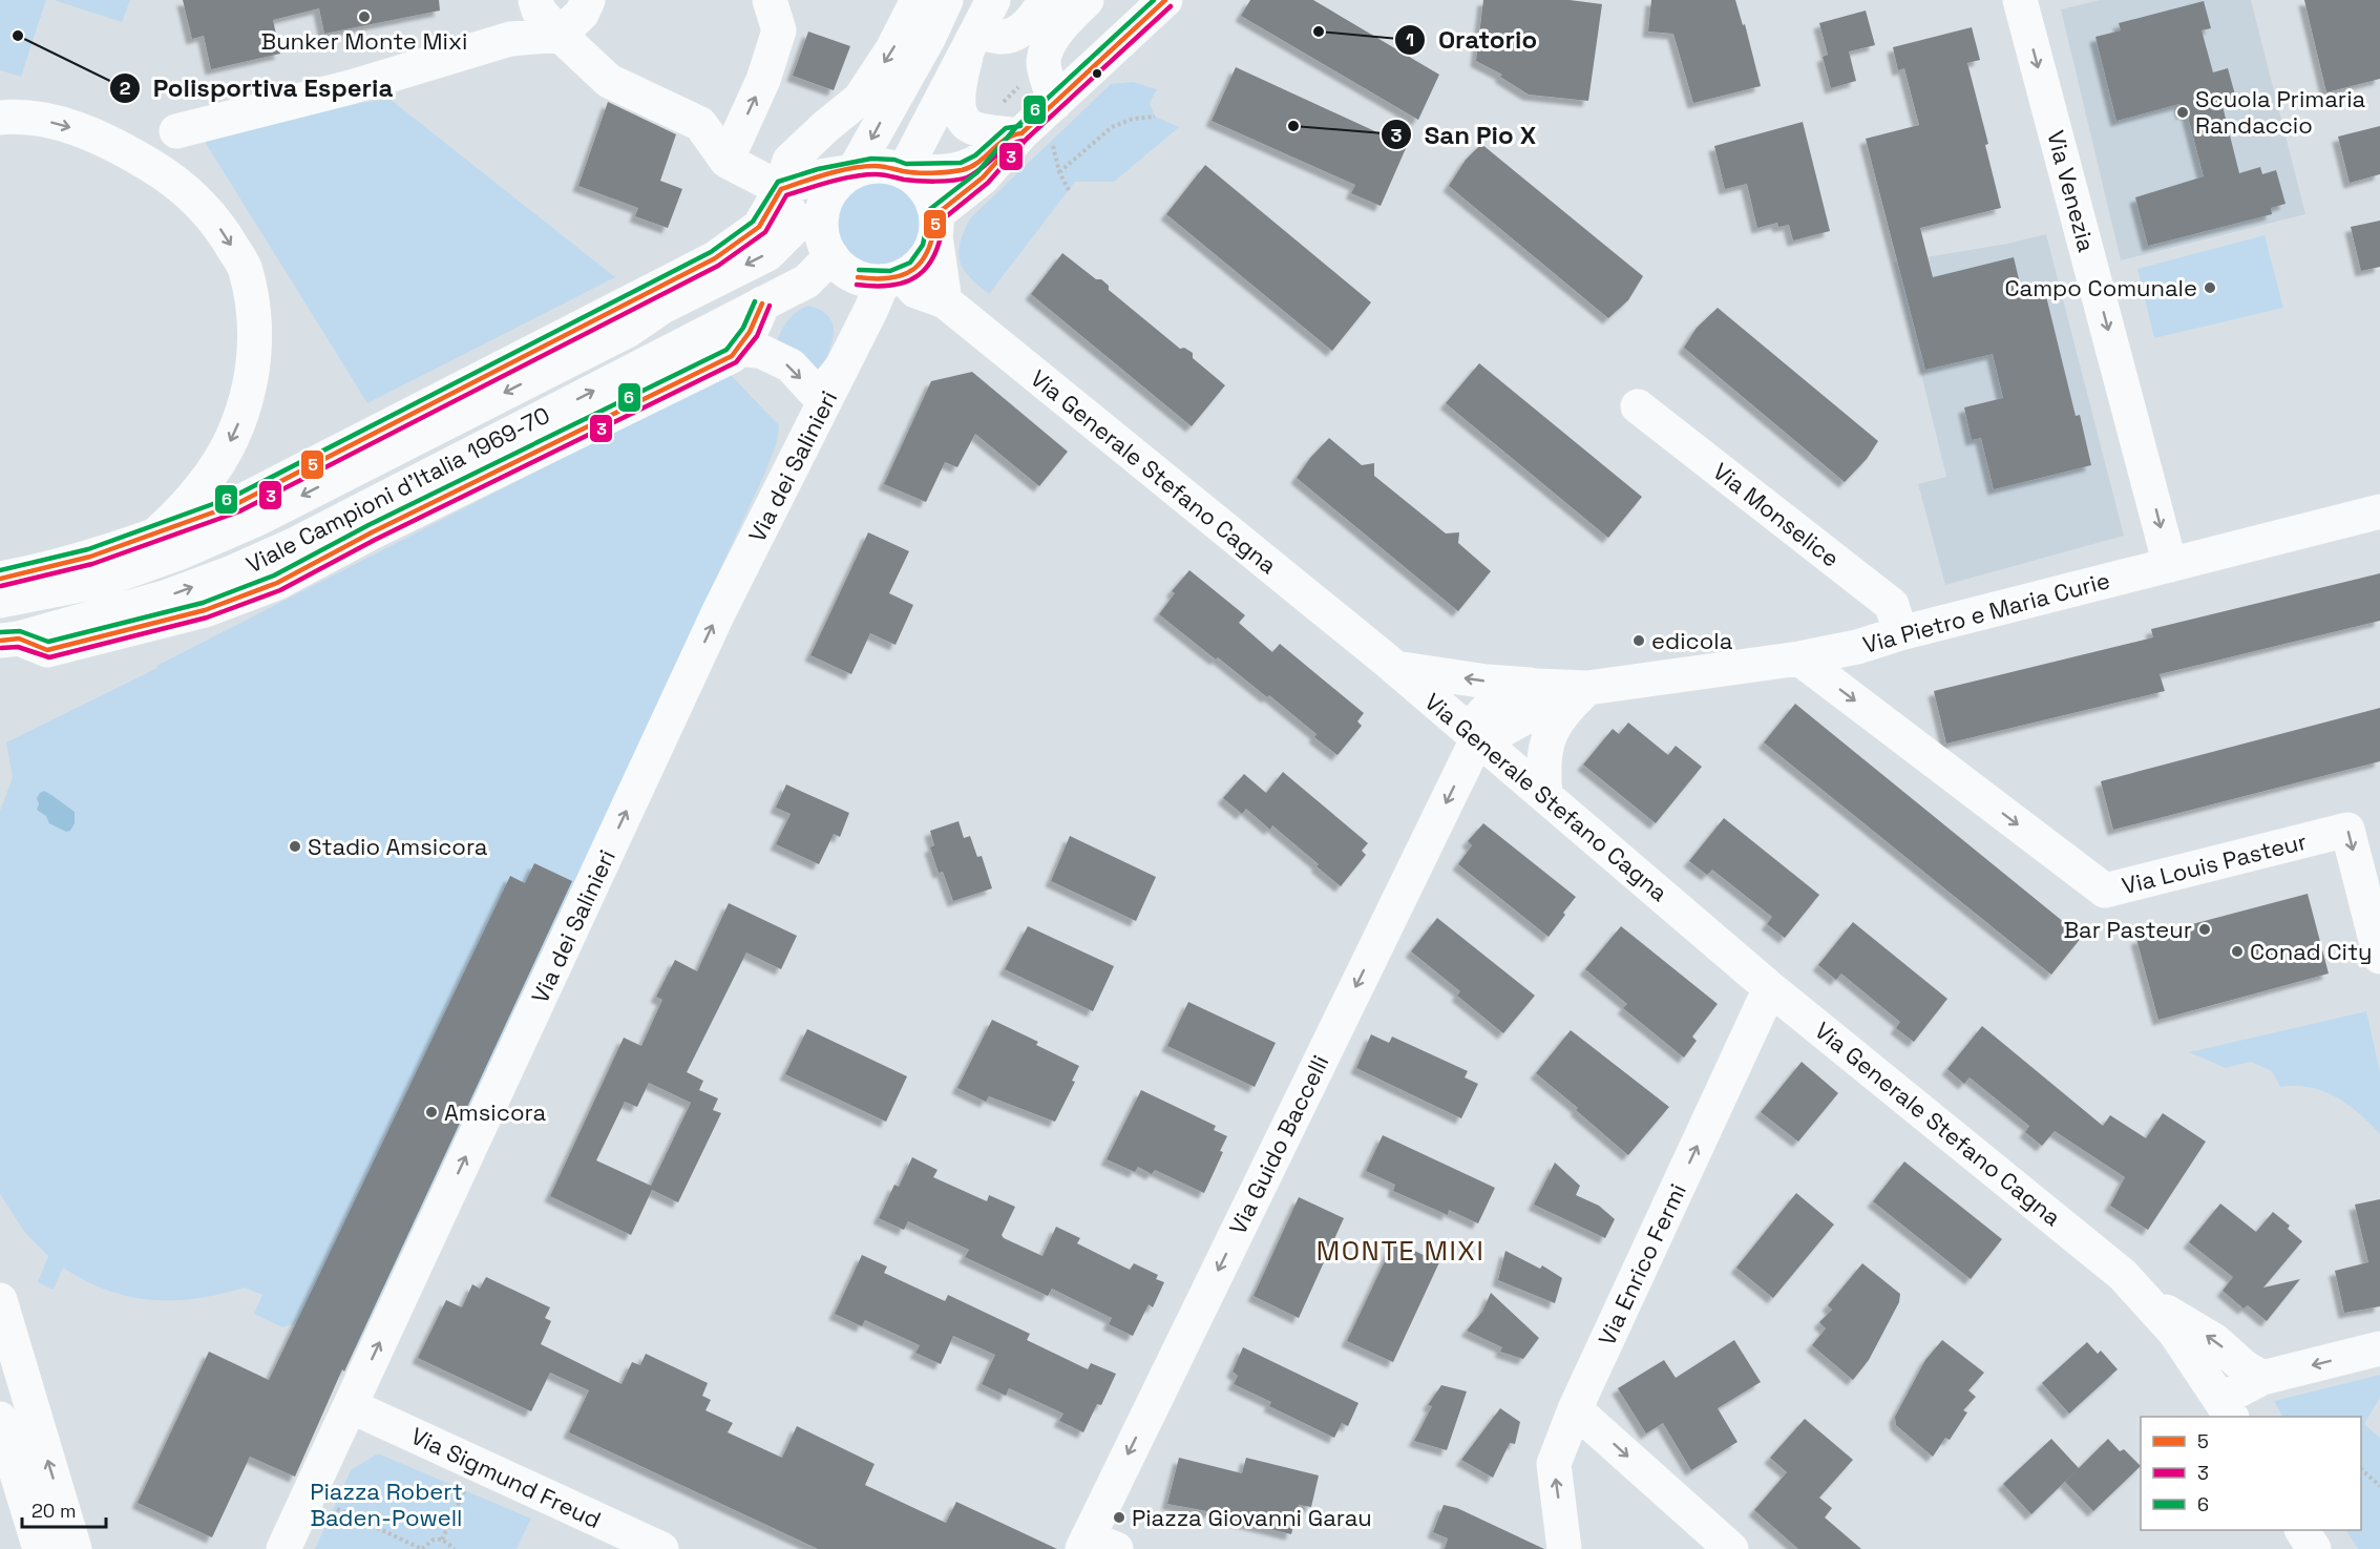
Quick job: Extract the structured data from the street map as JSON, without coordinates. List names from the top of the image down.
{
  "streets": {
    "main road": [
      "Via Venezia",
      "Via dei Salinieri",
      "Via Generale Stefano Cagna",
      "Viale Campioni d'Italia 1969-70",
      "Via Monselice",
      "Via Pietro e Maria Curie",
      "Via Louis Pasteur",
      "Via Guido Baccelli",
      "Via Enrico Fermi",
      "Via Sigmund Freud"
    ]
  },
  "crossings": [
    ["Via Venezia", "Via Pietro e Maria Curie"],
    ["Via dei Salinieri", "Via Generale Stefano Cagna"],
    ["Via dei Salinieri", "Viale Campioni d'Italia 1969-70"],
    ["Via dei Salinieri", "Via Sigmund Freud"],
    ["Via Generale Stefano Cagna", "Viale Campioni d'Italia 1969-70"],
    ["Via Generale Stefano Cagna", "Via Pietro e Maria Curie"],
    ["Via Generale Stefano Cagna", "Via Guido Baccelli"],
    ["Via Generale Stefano Cagna", "Via Enrico Fermi"],
    ["Via Monselice", "Via Pietro e Maria Curie"],
    ["Via Pietro e Maria Curie", "Via Louis Pasteur"],
    ["Via Pietro e Maria Curie", "Via Guido Baccelli"]
  ],
  "one_way": [
    "Via Venezia",
    "Via dei Salinieri",
    "Via Louis Pasteur",
    "Via Guido Baccelli",
    "Via Enrico Fermi"
  ],
  "districts": ["MONTE MIXI"],
  "parks": ["Piazza Robert Baden-Powell"],
  "places": [
    "Bunker Monte Mixi",
    "Oratorio",
    "Polisportiva Esperia",
    "Scuola Primaria Randaccio",
    "San Pio X",
    "Campo Comunale",
    "edicola",
    "Stadio Amsicora",
    "Bar Pasteur",
    "Conad City",
    "Amsicora",
    "Piazza Giovanni Garau"
  ],
  "lines": ["transit line 5", "transit line 6", "transit line 3"],
  "legend": ["5", "3", "6"],
  "scale_bar": "20 m"
}
